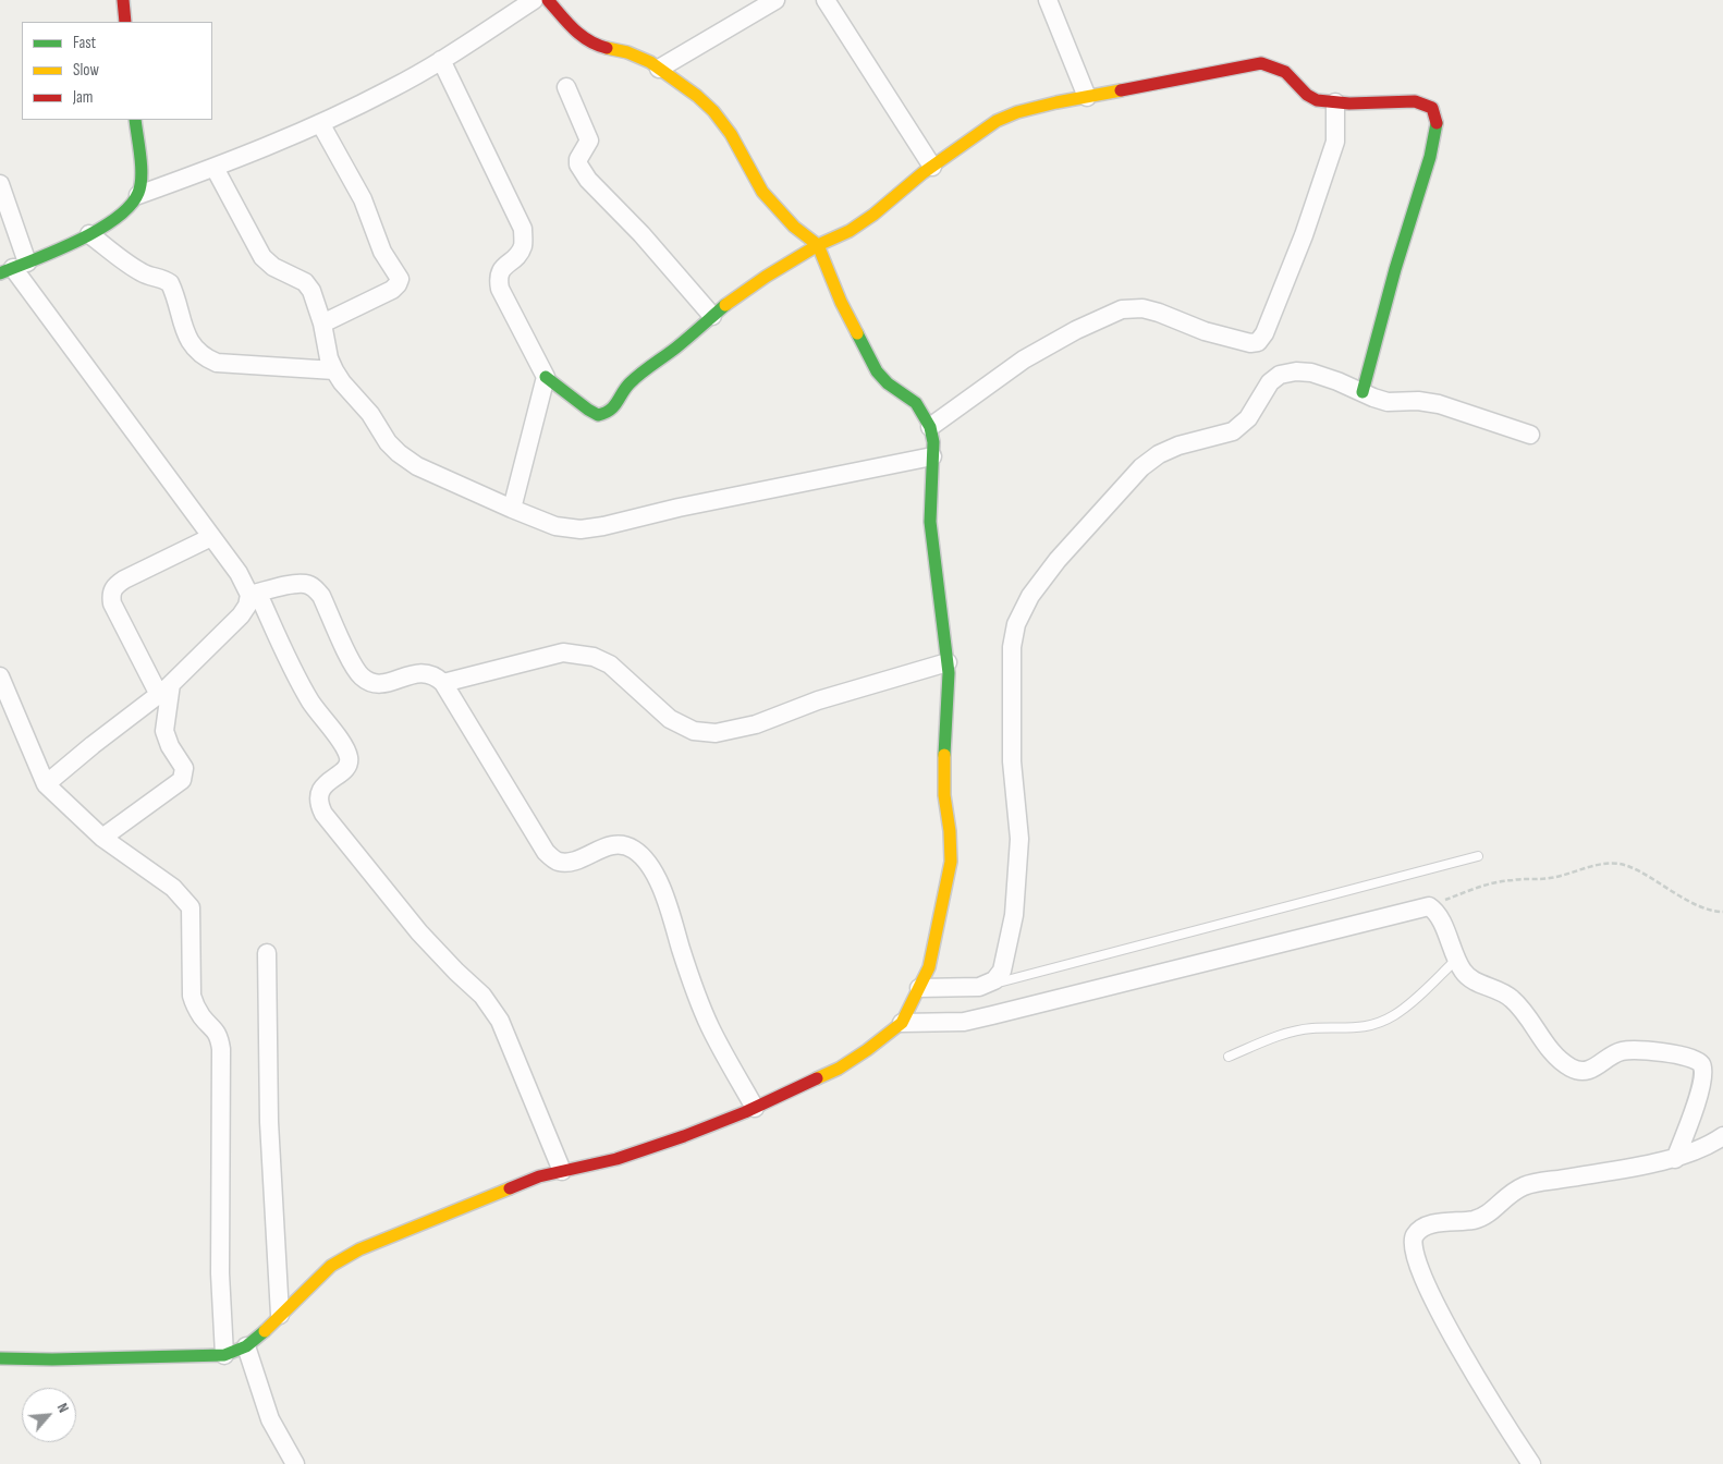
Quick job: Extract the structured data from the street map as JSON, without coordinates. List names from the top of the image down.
{
  "legend": ["Fast", "Slow", "Jam"],
  "north": "top right"
}
